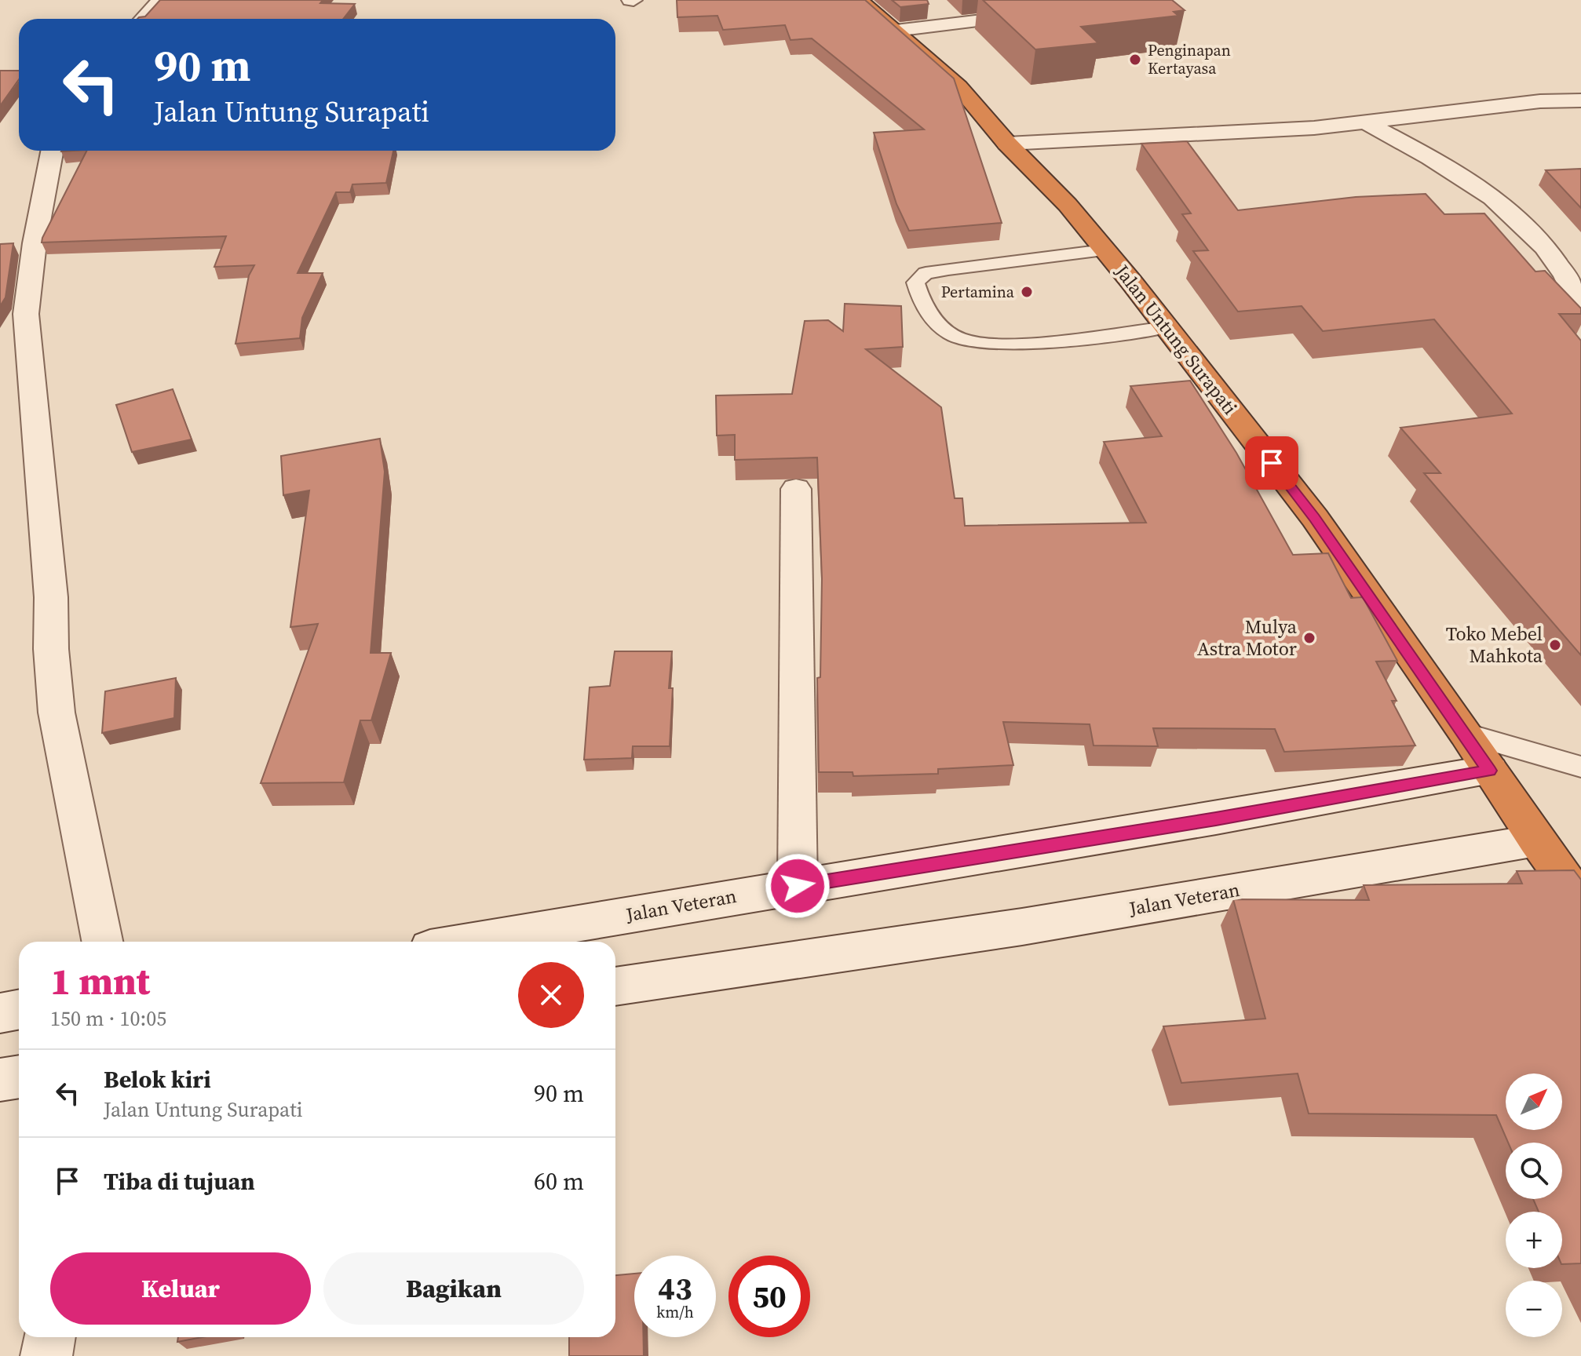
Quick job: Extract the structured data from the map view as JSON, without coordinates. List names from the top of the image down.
{
  "streets": {
    "highway": ["Jalan Untung Surapati"],
    "street": ["Jalan Veteran"]
  },
  "crossings": [
    ["Jalan Untung Surapati", "Jalan Veteran"]
  ],
  "places": [
    "Penginapan Kertayasa",
    "Pertamina",
    "Mulya Astra Motor",
    "Toko Mebel Mahkota"
  ],
  "north": "top right",
  "page": {
    "turn": ["90 m", "Jalan Untung Surapati"],
    "heading": ["1 mnt", "150 m · 10:05"],
    "list": [
      {
        "name": "Belok kiri",
        "note": "Jalan Untung Surapati",
        "value": "90 m"
      },
      {
        "name": "Tiba di tujuan",
        "value": "60 m"
      }
    ],
    "map_buttons": ["+", "−"],
    "buttons": ["Keluar", "Bagikan"],
    "speed": "43 km/h",
    "limit": "50"
  }
}
